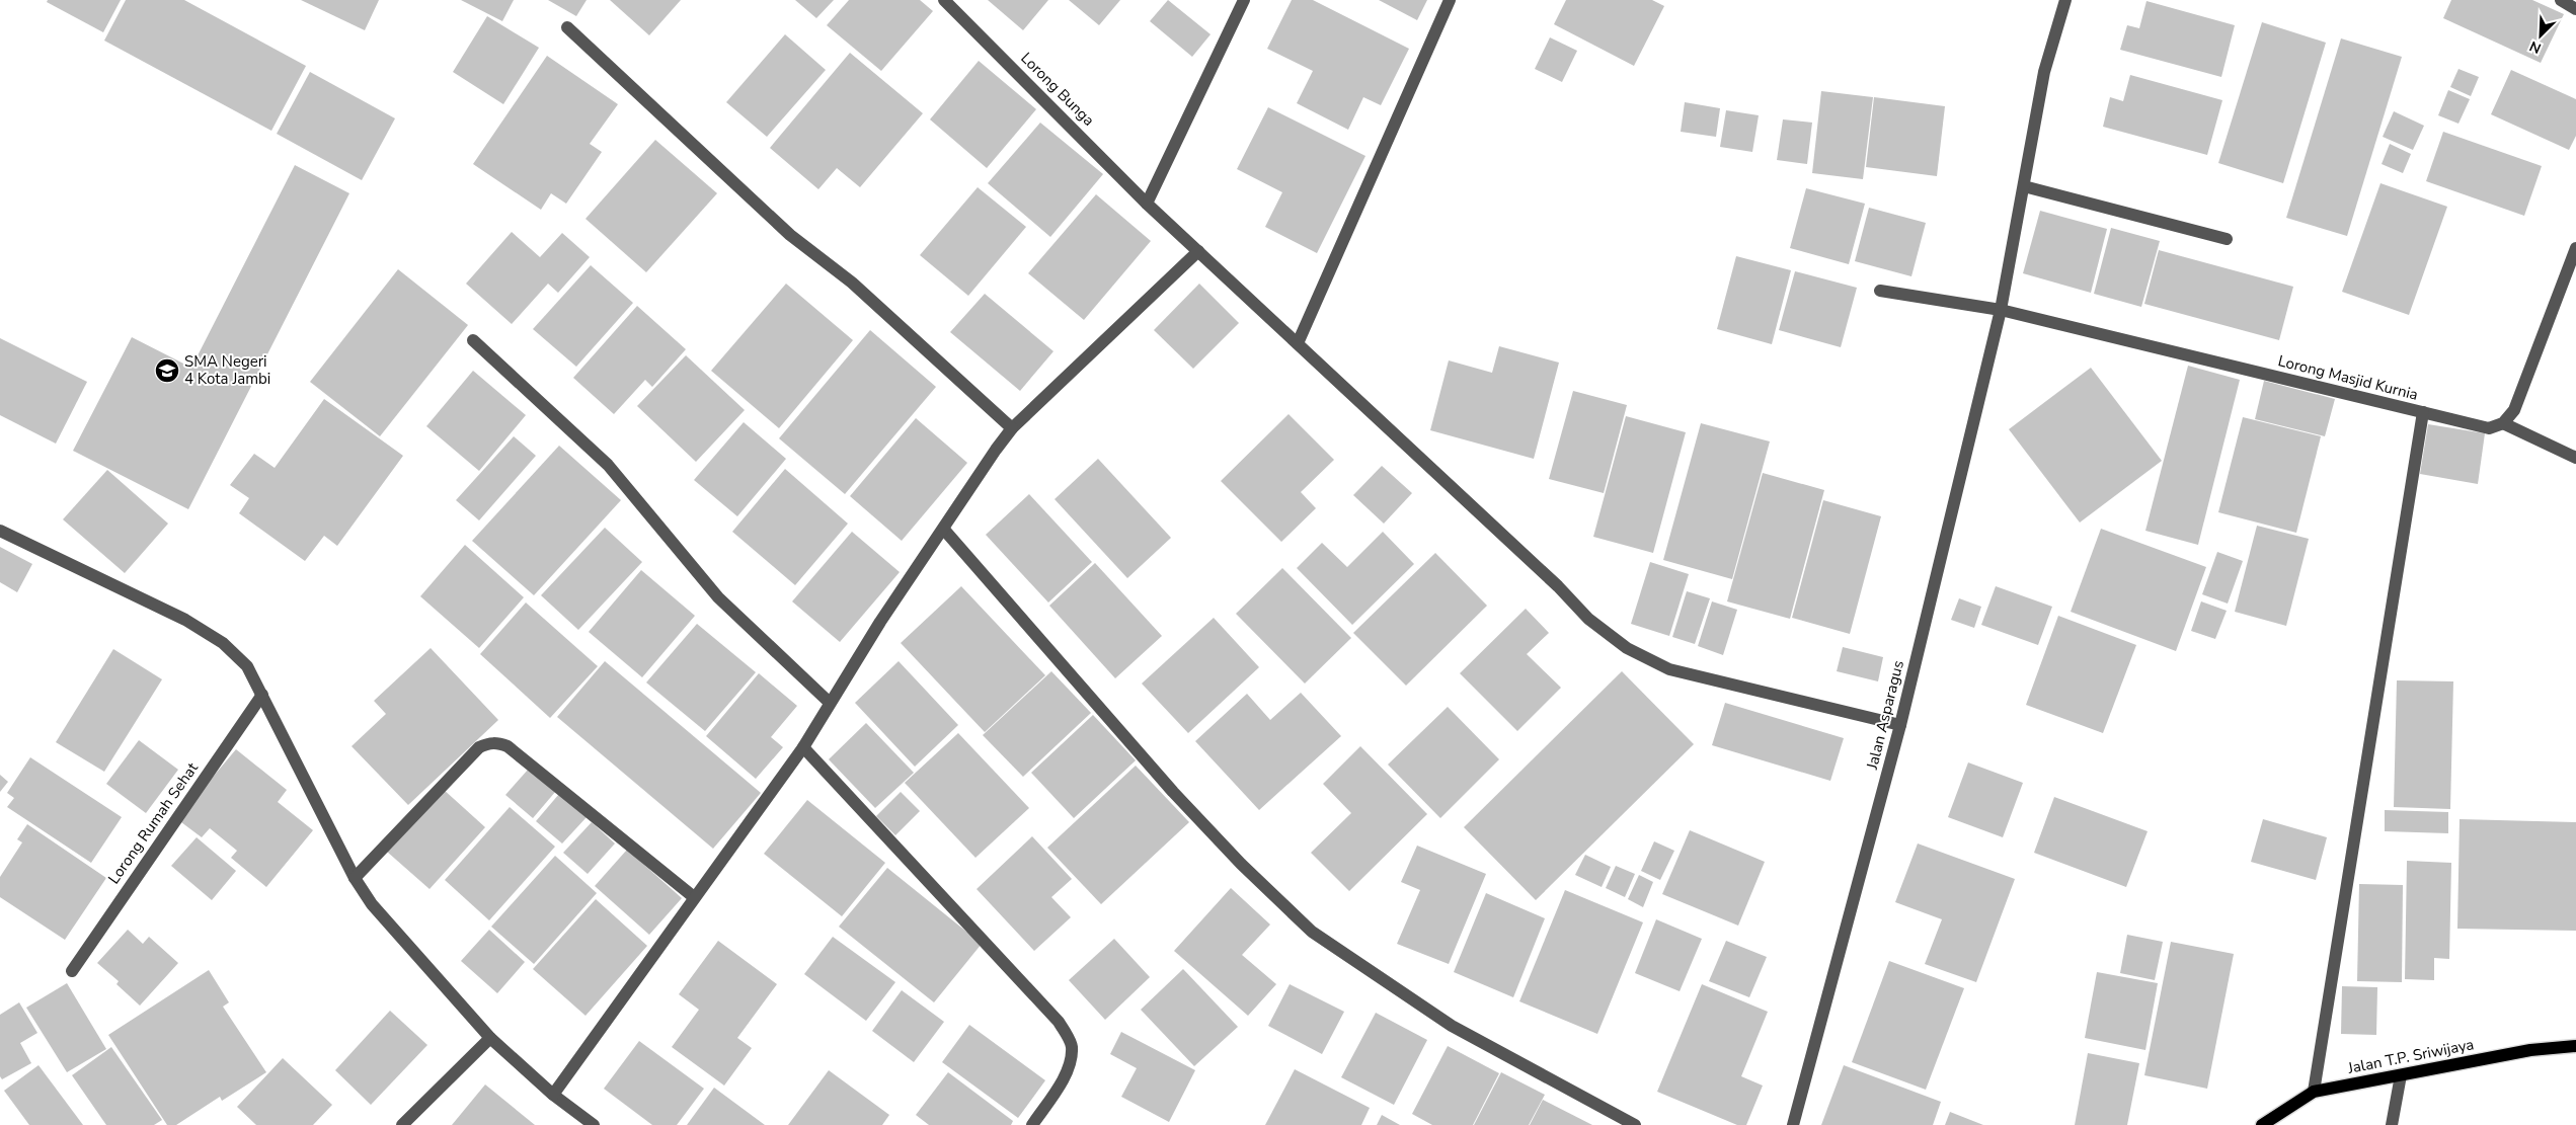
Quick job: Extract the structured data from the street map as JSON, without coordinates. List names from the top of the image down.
{
  "streets": {
    "main road": ["Jalan T.P. Sriwijaya"],
    "street": [
      "Lorong Bunga",
      "Lorong Masjid Kurnia",
      "Jalan Asparagus",
      "Lorong Rumah Sehat"
    ]
  },
  "crossings": [
    ["Lorong Bunga", "Jalan Asparagus"],
    ["Lorong Masjid Kurnia", "Jalan Asparagus"]
  ],
  "places": {
    "school or university": ["SMA Negeri 4 Kota Jambi"]
  },
  "north": "bottom left"
}
